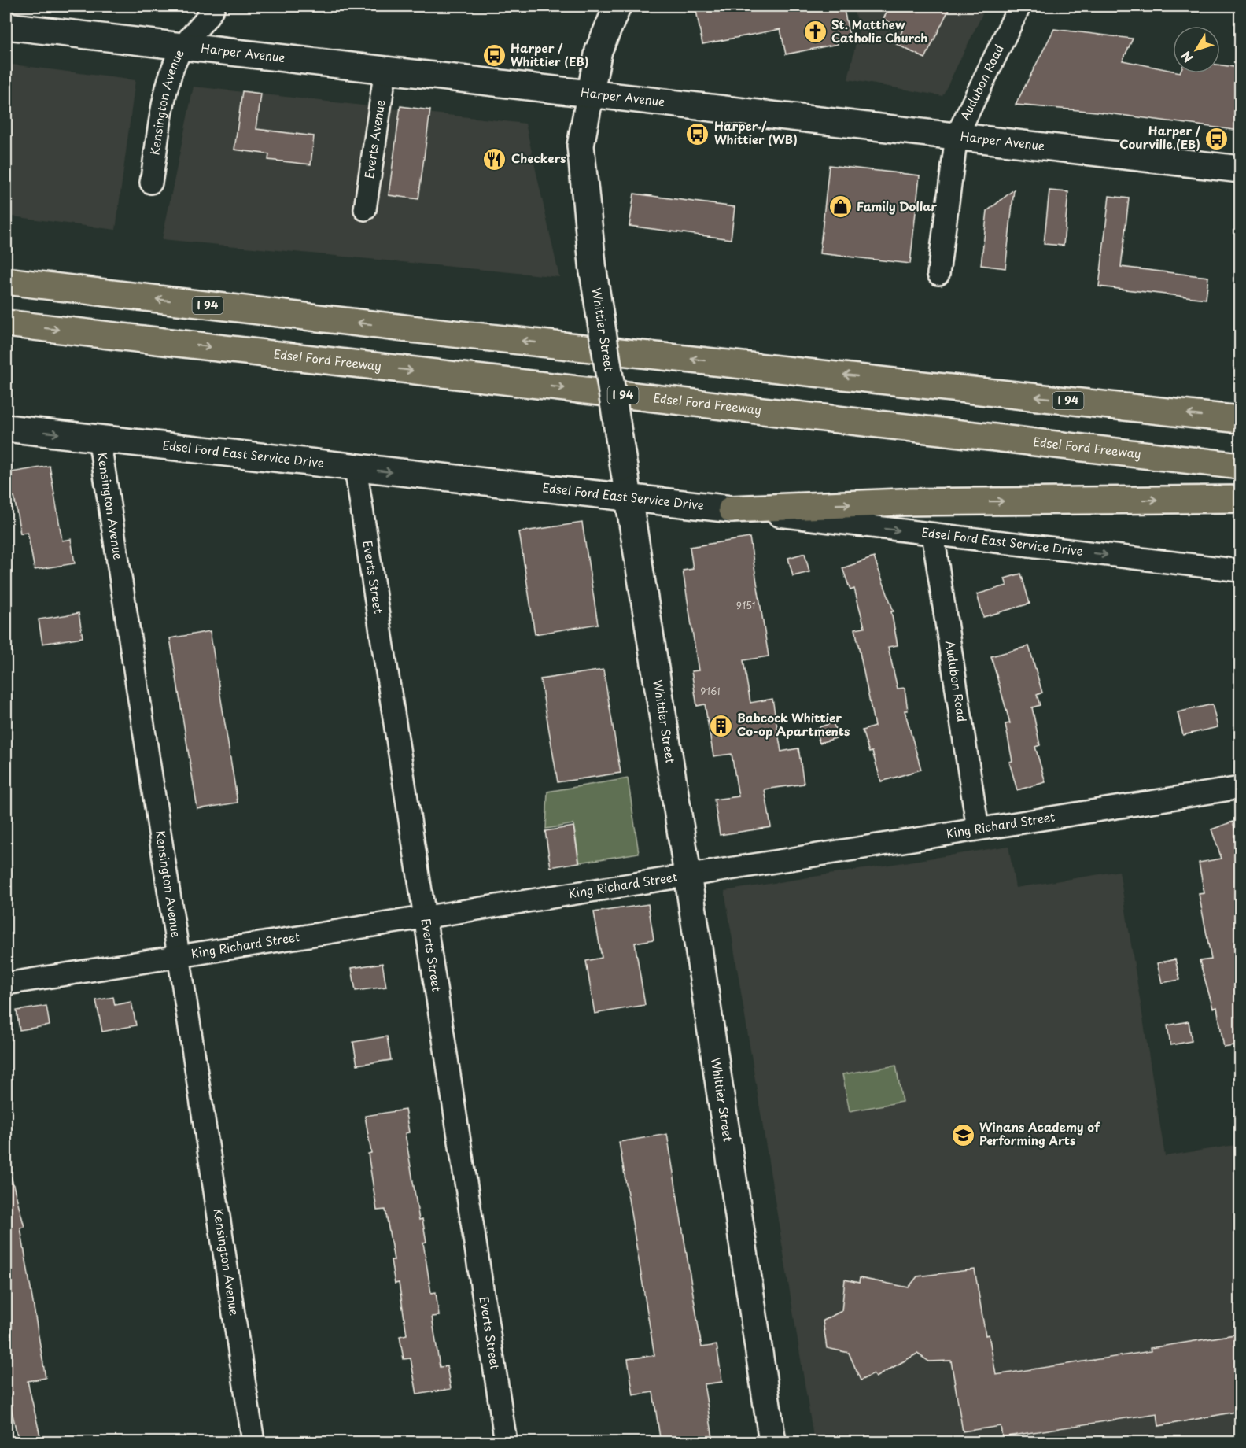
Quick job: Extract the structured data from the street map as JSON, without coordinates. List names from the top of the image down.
{
  "streets": {
    "highway": ["I 94", "Edsel Ford Freeway"],
    "street": [
      "Harper Avenue",
      "Audubon Road",
      "Kensington Avenue",
      "Everts Avenue",
      "Whittier Street",
      "Edsel Ford East Service Drive",
      "Everts Street",
      "King Richard Street"
    ]
  },
  "crossings": [
    ["Harper Avenue", "Audubon Road"],
    ["Harper Avenue", "Kensington Avenue"],
    ["Harper Avenue", "Everts Avenue"],
    ["Harper Avenue", "Whittier Street"],
    ["Audubon Road", "Edsel Ford East Service Drive"],
    ["Audubon Road", "King Richard Street"],
    ["Kensington Avenue", "Edsel Ford East Service Drive"],
    ["Kensington Avenue", "King Richard Street"],
    ["Whittier Street", "Edsel Ford East Service Drive"],
    ["Whittier Street", "King Richard Street"],
    ["Edsel Ford East Service Drive", "Everts Street"],
    ["Everts Street", "King Richard Street"]
  ],
  "one_way": ["Edsel Ford East Service Drive"],
  "places": {
    "church": ["St. Matthew Catholic Church"],
    "bus stop": ["Harper / Whittier (EB)", "Harper / Whittier (WB)", "Harper / Courville (EB)"],
    "restaurant": ["Checkers"],
    "shop": ["Family Dollar"],
    "building": ["Babcock Whittier Co-op Apartments"],
    "school or university": ["Winans Academy of Performing Arts"]
  },
  "house_numbers": ["9151", "9161"],
  "north": "bottom left"
}
